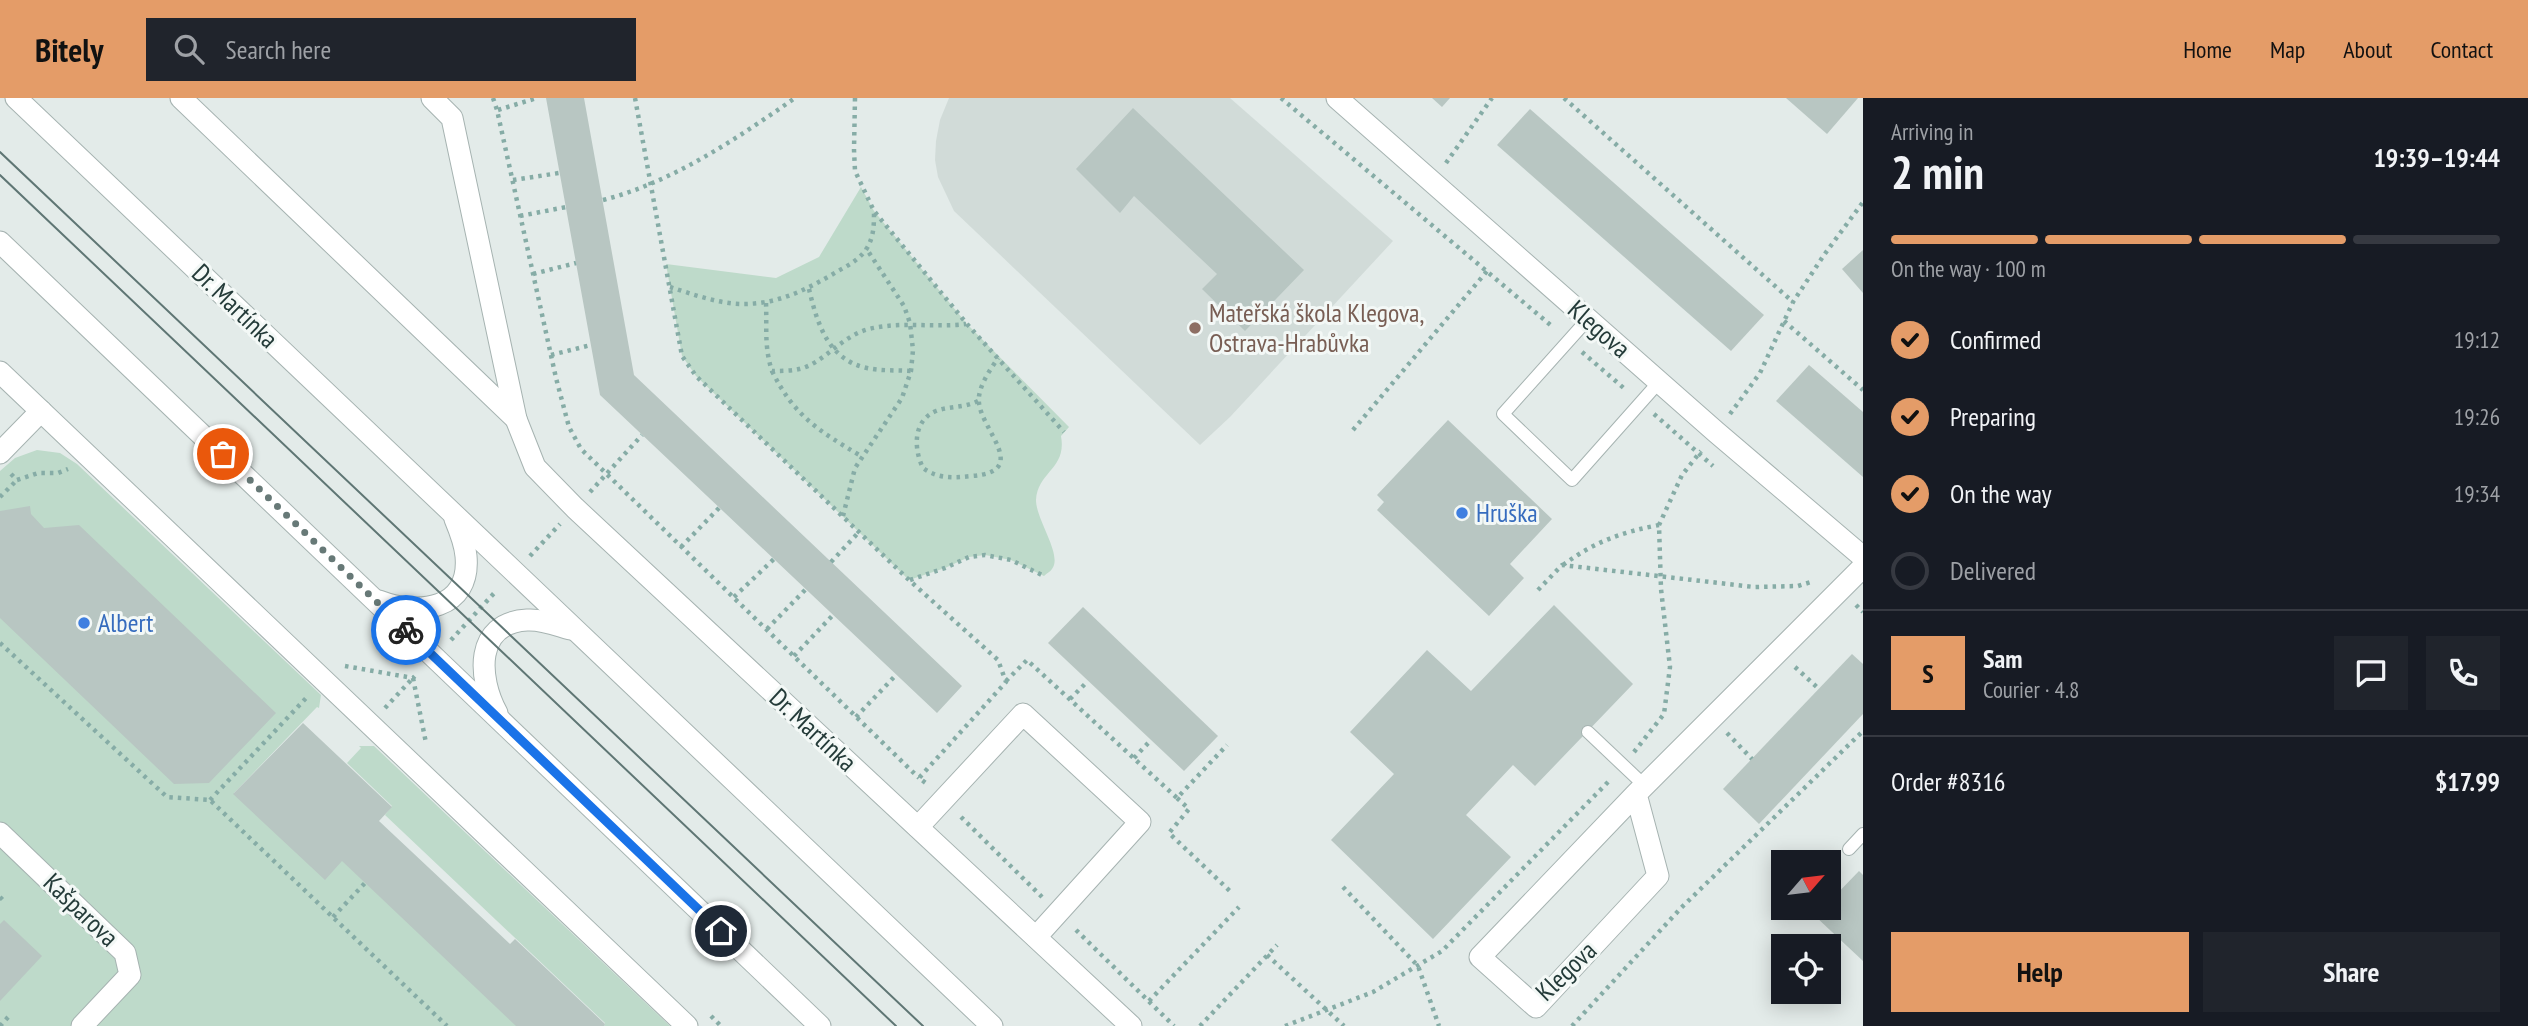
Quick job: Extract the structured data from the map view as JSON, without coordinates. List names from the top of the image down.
{
  "streets": {
    "street": ["Dr. Martínka", "Klegova", "Kašparova"]
  },
  "places": ["Mateřská škola Klegova, Ostrava-Hrabůvka", "Hruška", "Albert"],
  "north": "top right",
  "page": {
    "header": "Bitely",
    "search": "Search here",
    "nav": [
      "Home",
      "Map",
      "About",
      "Contact"
    ],
    "heading": ["2 min", "Arriving in", "19:39–19:44"],
    "panel": [
      "Sam",
      "Courier · 4.8",
      "Order #8316",
      "$17.99"
    ],
    "bar": "On the way · 100 m",
    "list": [
      ["Confirmed", "19:12"],
      ["Preparing", "19:26"],
      ["On the way", "19:34"],
      "Delivered"
    ],
    "round": "S",
    "buttons": ["Help", "Share"]
  }
}
